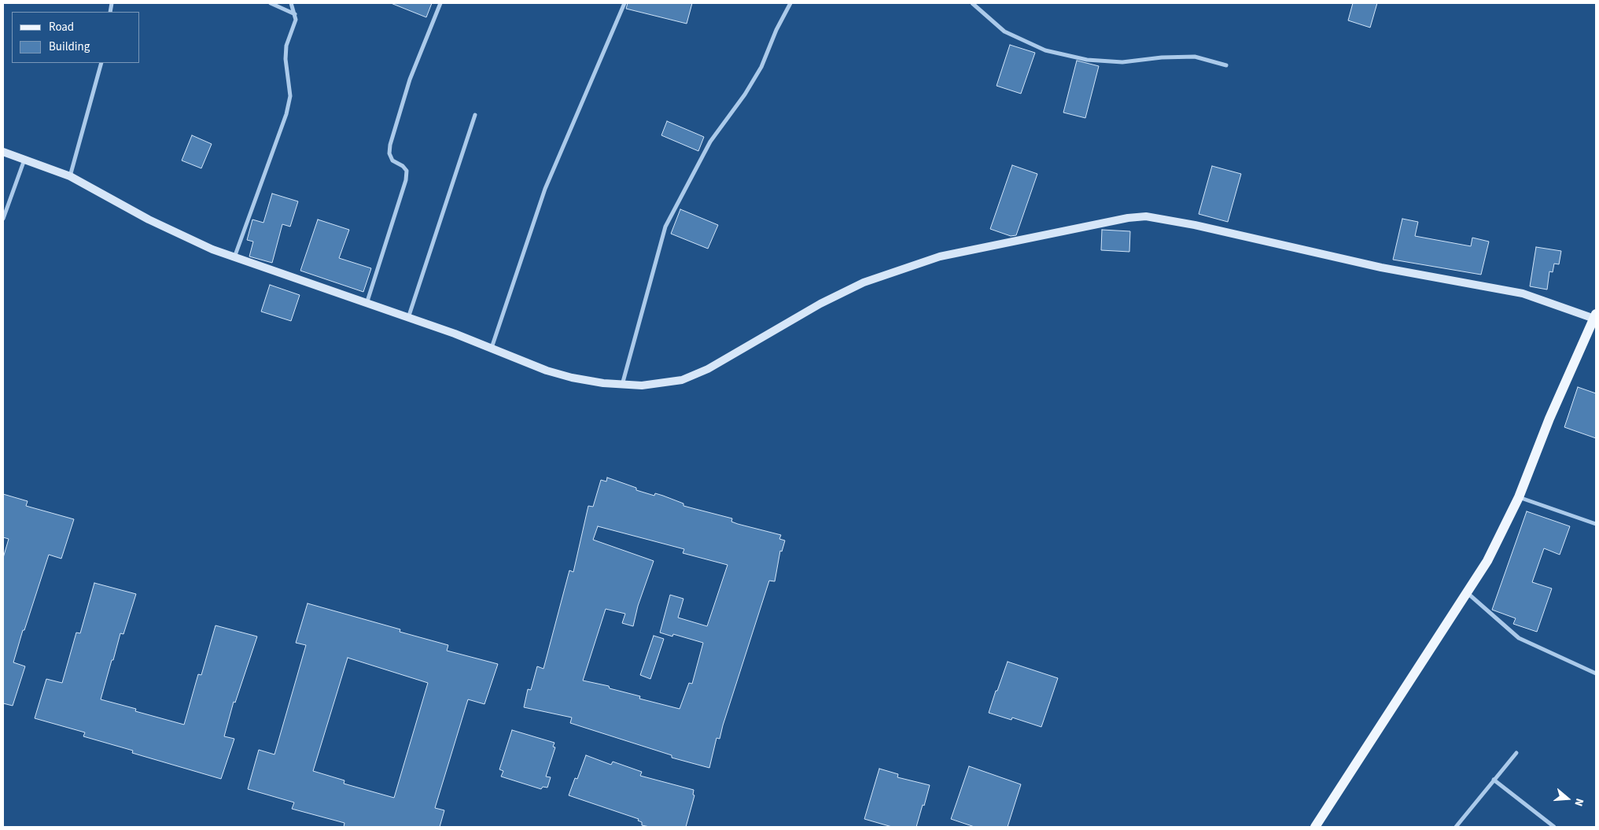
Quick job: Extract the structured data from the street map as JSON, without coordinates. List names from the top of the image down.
{
  "legend": ["Road", "Building"],
  "north": "right"
}
